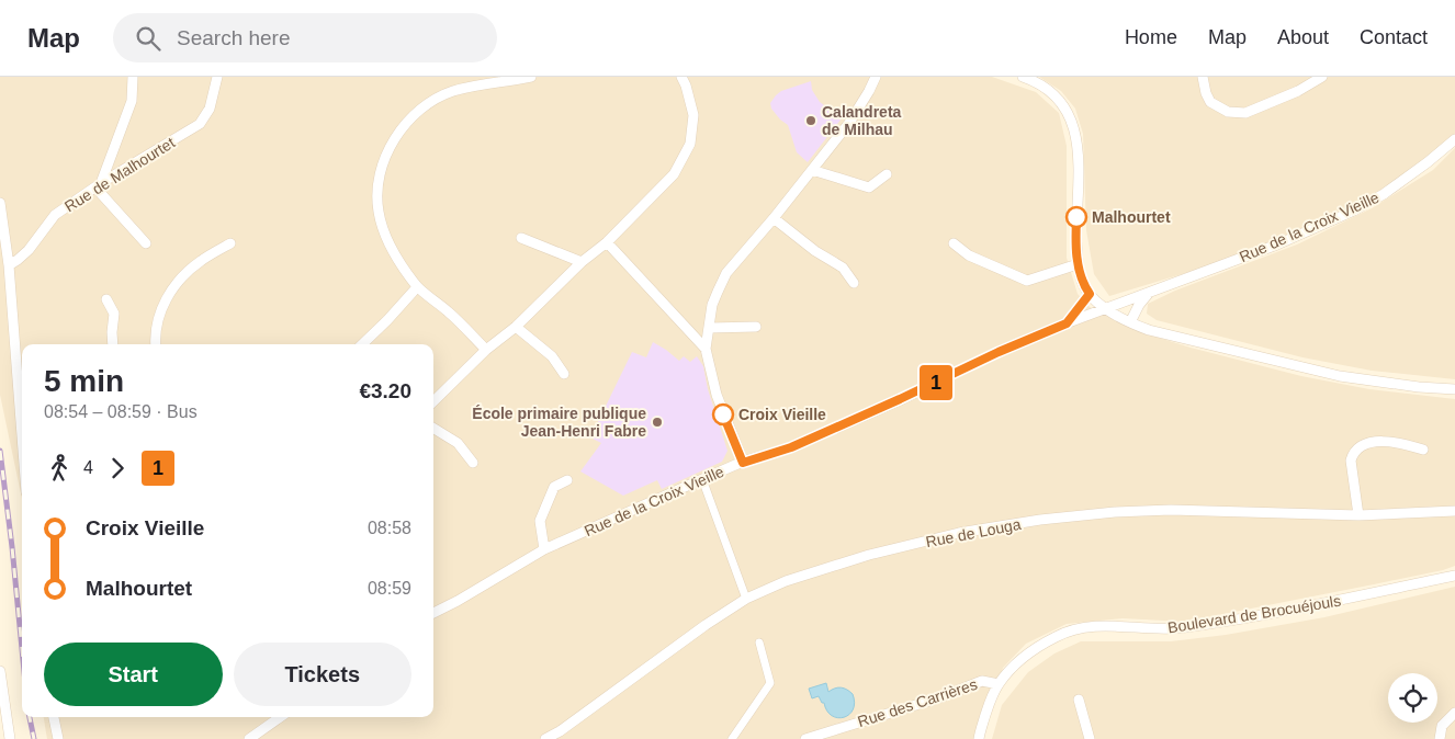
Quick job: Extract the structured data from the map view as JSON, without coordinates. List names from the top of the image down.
{
  "streets": {
    "street": [
      "Rue de Malhourtet",
      "Rue de la Croix Vieille",
      "Rue de Louga",
      "Boulevard de Brocuéjouls",
      "Rue des Carrières"
    ]
  },
  "crossings": [
    ["Boulevard de Brocuéjouls", "Rue des Carrières"]
  ],
  "places": [
    "Calandreta de Milhau",
    "Malhourtet",
    "Croix Vieille",
    "École primaire publique Jean-Henri Fabre"
  ],
  "lines": ["bus line 1"],
  "page": {
    "header": "Map",
    "search": "Search here",
    "nav": [
      "Home",
      "Map",
      "About",
      "Contact"
    ],
    "on_map": "1",
    "heading": ["5 min", "08:54 – 08:59 · Bus", "€3.20"],
    "legs": ["4", "1"],
    "list": [
      {
        "name": "Croix Vieille",
        "value": "08:58"
      },
      {
        "name": "Malhourtet",
        "value": "08:59"
      }
    ],
    "buttons": ["Start", "Tickets"]
  }
}
